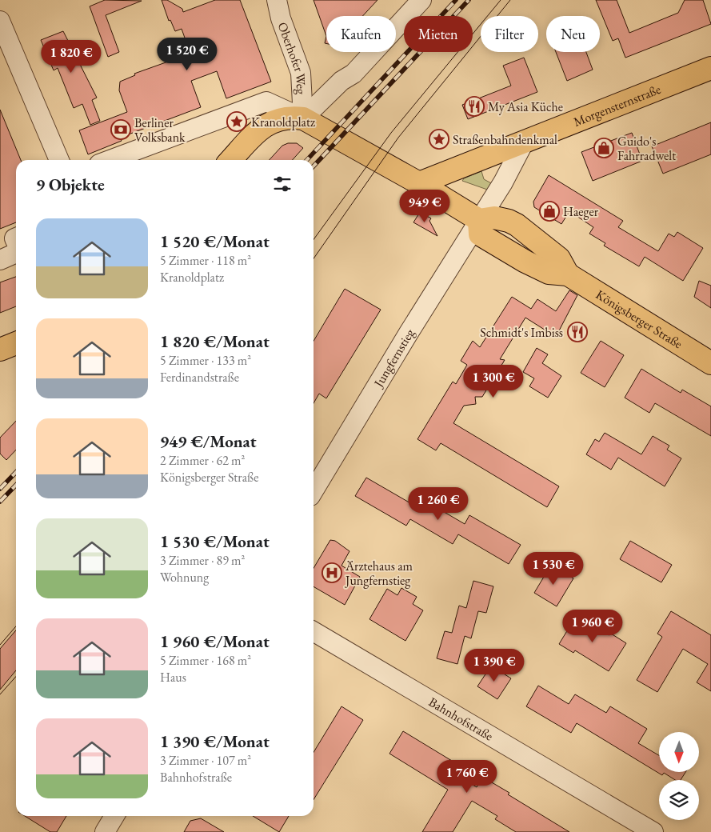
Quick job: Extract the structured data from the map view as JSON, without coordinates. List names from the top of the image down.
{
  "streets": {
    "main road": ["Morgensternstraße", "Königsberger Straße"],
    "street": ["Oberhofer Weg", "Jungfernstieg", "Bahnhofstraße"]
  },
  "crossings": [
    ["Königsberger Straße", "Jungfernstieg"]
  ],
  "places": {
    "restaurant": ["My Asia Küche", "Schmidt's Imbiss"],
    "place": ["Kranoldplatz", "Straßenbahndenkmal"],
    "bank": ["Berliner Volksbank"],
    "shop": ["Guido's Fahrradwelt", "Haeger"],
    "hospital": ["Ärztehaus am Jungfernstieg"]
  },
  "north": "bottom",
  "page": {
    "chip": [
      "Kaufen",
      "Mieten",
      "Filter",
      "Neu"
    ],
    "price": [
      "1 520 €",
      "1 820 €",
      "949 €",
      "1 300 €",
      "1 260 €",
      "1 530 €",
      "1 960 €",
      "1 390 €",
      "1 760 €"
    ],
    "heading": "9 Objekte",
    "list": [
      {
        "name": "1 520 €/Monat",
        "note": "5 Zimmer · 118 m² · Kranoldplatz"
      },
      {
        "name": "1 820 €/Monat",
        "note": "5 Zimmer · 133 m² · Ferdinandstraße"
      },
      {
        "name": "949 €/Monat",
        "note": "2 Zimmer · 62 m² · Königsberger Straße"
      },
      {
        "name": "1 530 €/Monat",
        "note": "3 Zimmer · 89 m² · Wohnung"
      },
      {
        "name": "1 960 €/Monat",
        "note": "5 Zimmer · 168 m² · Haus"
      },
      {
        "name": "1 390 €/Monat",
        "note": "3 Zimmer · 107 m² · Bahnhofstraße"
      }
    ]
  }
}
